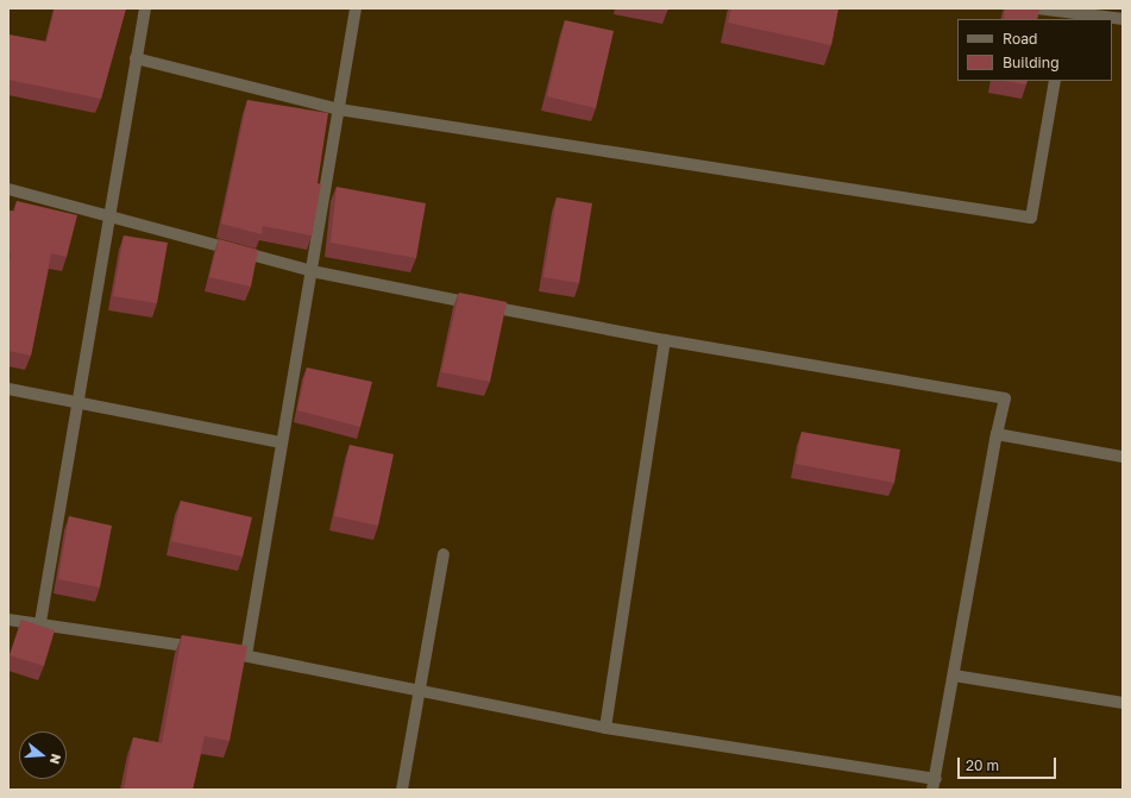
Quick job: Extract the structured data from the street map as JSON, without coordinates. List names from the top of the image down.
{
  "legend": ["Road", "Building"],
  "scale_bar": "20 m",
  "north": "right"
}
